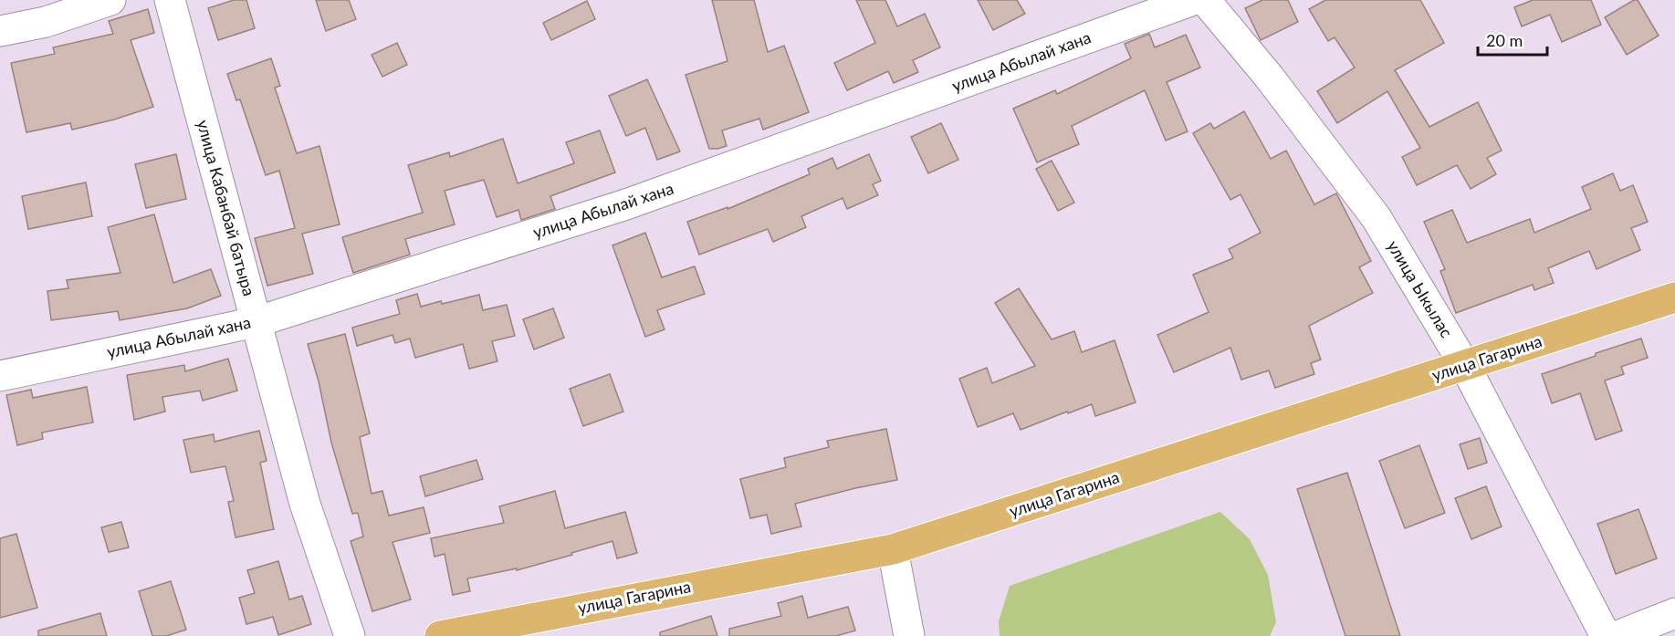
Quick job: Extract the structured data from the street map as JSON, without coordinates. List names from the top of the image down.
{
  "streets": {
    "main road": ["улица Гагарина"],
    "street": ["улица Абылай хана", "улица Кабанбай батыра", "улица Ыкылас"]
  },
  "crossings": [
    ["улица Абылай хана", "улица Кабанбай батыра"],
    ["улица Ыкылас", "улица Гагарина"]
  ],
  "scale_bar": "20 m"
}
